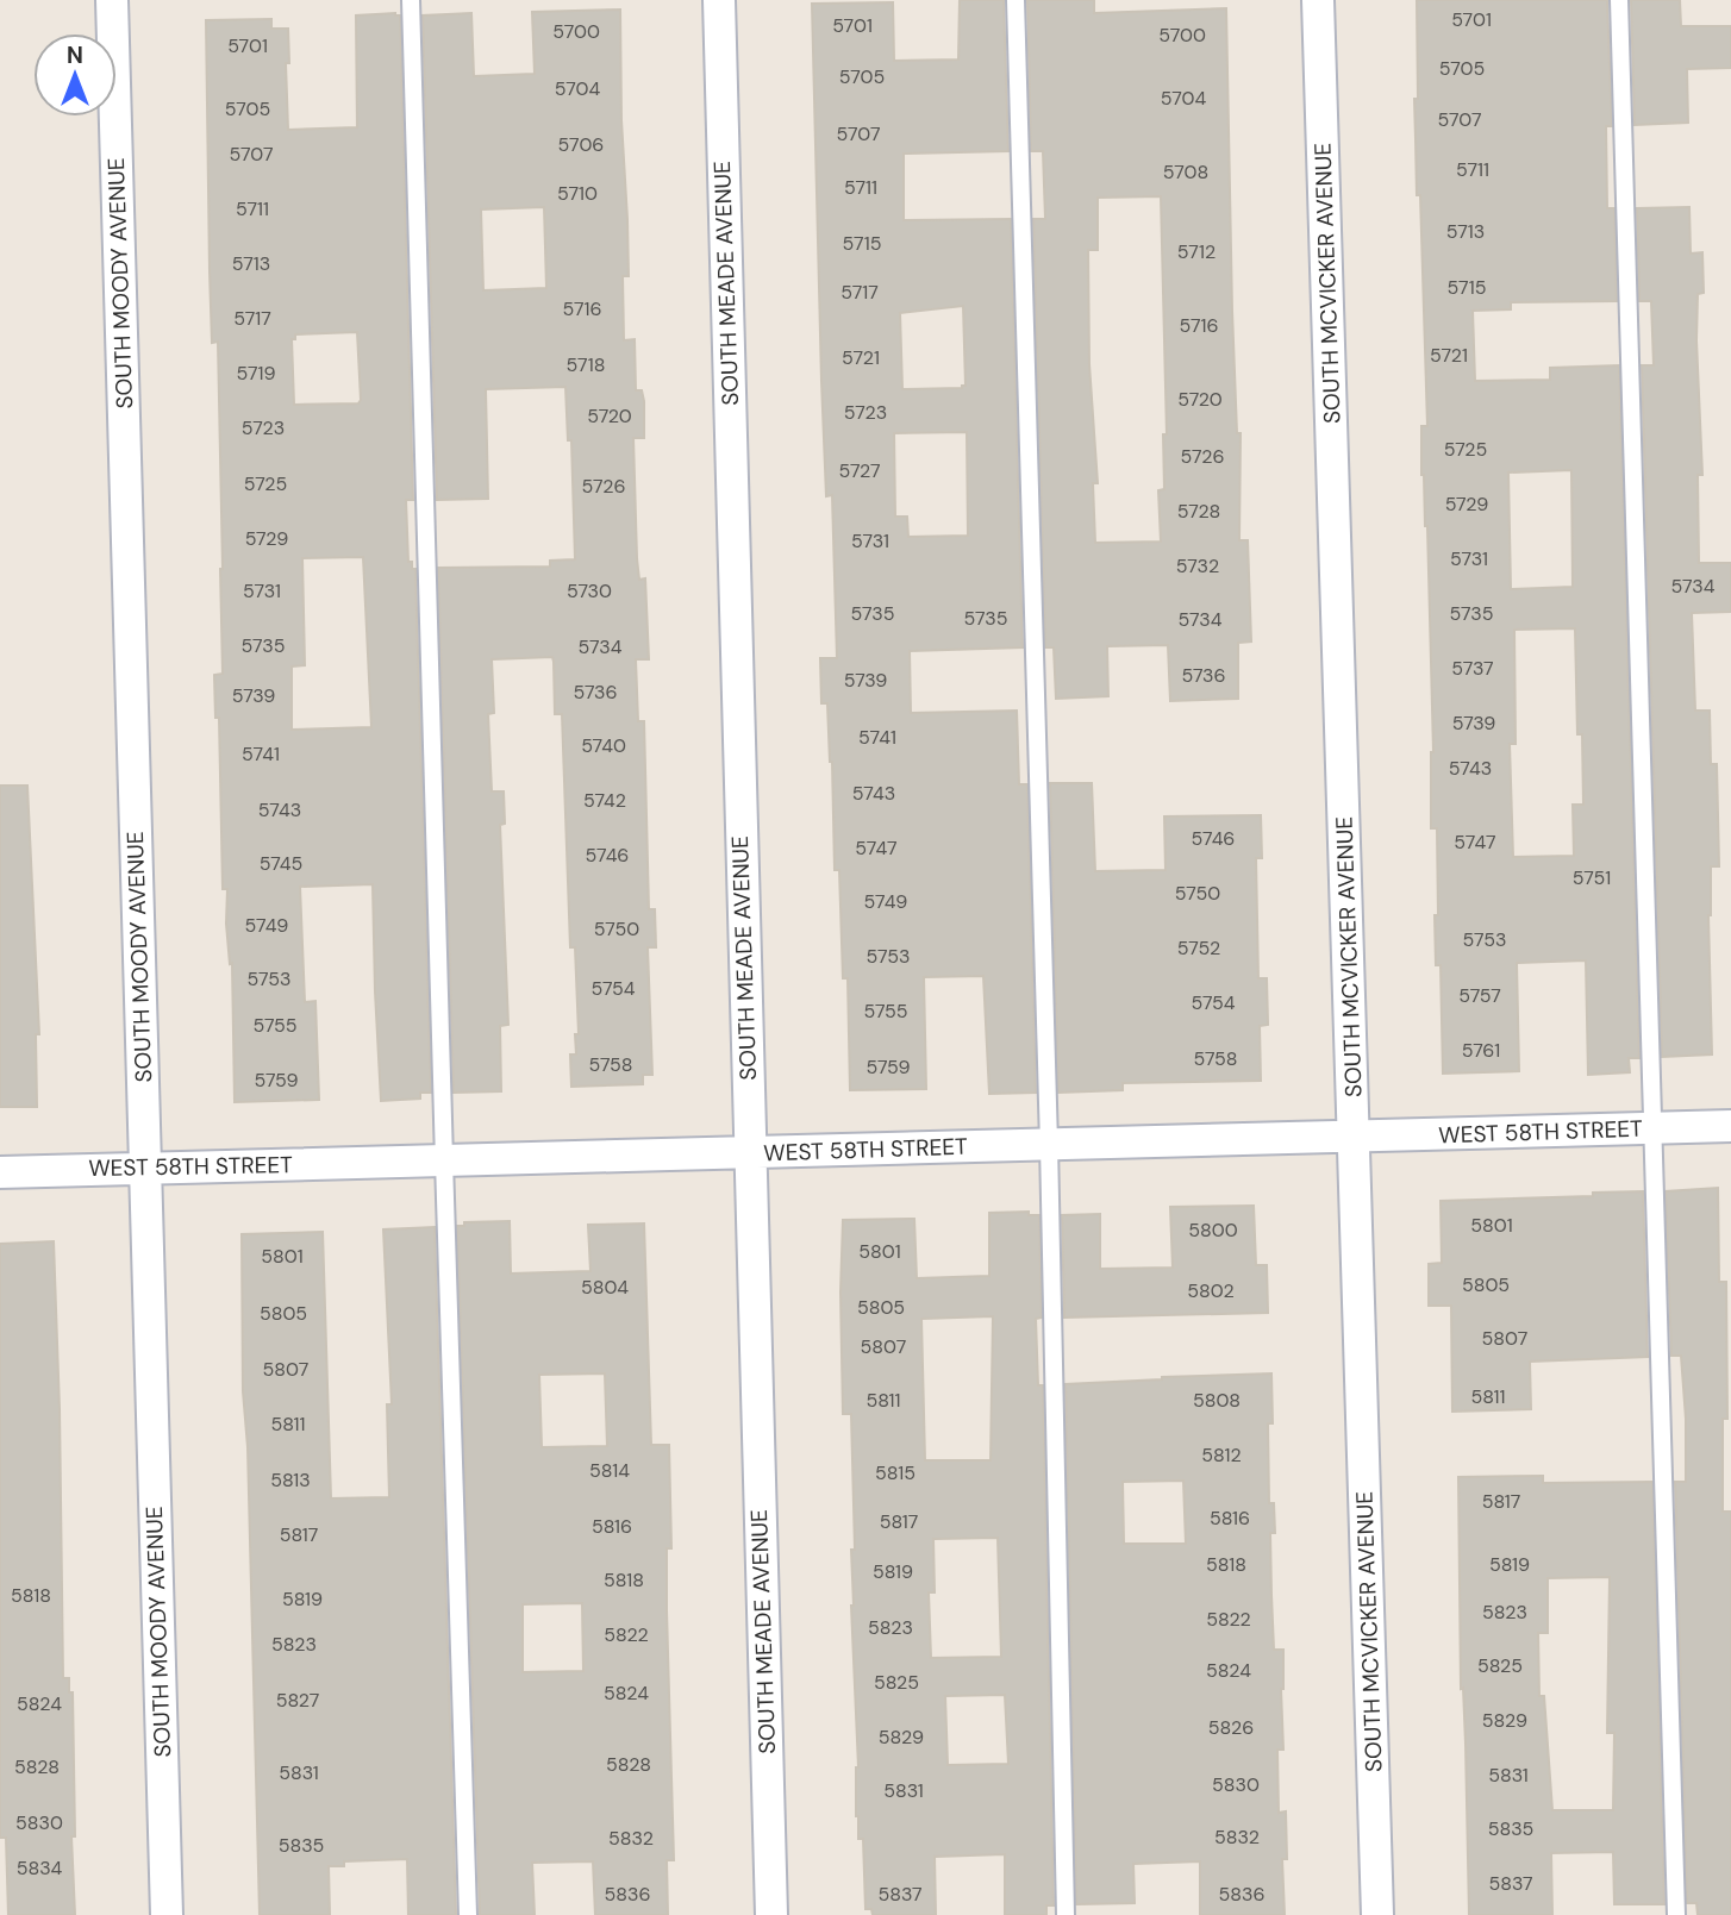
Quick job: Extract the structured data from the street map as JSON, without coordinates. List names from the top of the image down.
{
  "streets": {
    "street": [
      "SOUTH MOODY AVENUE",
      "SOUTH MEADE AVENUE",
      "SOUTH MCVICKER AVENUE",
      "WEST 58TH STREET"
    ]
  },
  "crossings": [
    ["SOUTH MOODY AVENUE", "WEST 58TH STREET"],
    ["SOUTH MEADE AVENUE", "WEST 58TH STREET"],
    ["SOUTH MCVICKER AVENUE", "WEST 58TH STREET"]
  ],
  "house_numbers": [
    "5701",
    "5701",
    "5700",
    "5700",
    "5701",
    "5705",
    "5705",
    "5704",
    "5704",
    "5705",
    "5707",
    "5707",
    "5706",
    "5707",
    "5711",
    "5708",
    "5711",
    "5710",
    "5711",
    "5713",
    "5715",
    "5712",
    "5713",
    "5715",
    "5717",
    "5716",
    "5717",
    "5716",
    "5721",
    "5721",
    "5718",
    "5719",
    "5720",
    "5723",
    "5720",
    "5723",
    "5725",
    "5726",
    "5727",
    "5725",
    "5726",
    "5729",
    "5728",
    "5729",
    "5731",
    "5731",
    "5732",
    "5734",
    "5731",
    "5730",
    "5735",
    "5735",
    "5735",
    "5734",
    "5735",
    "5734",
    "5737",
    "5736",
    "5739",
    "5736",
    "5739",
    "5739",
    "5741",
    "5740",
    "5741",
    "5743",
    "5743",
    "5742",
    "5743",
    "5746",
    "5747",
    "5747",
    "5746",
    "5745",
    "5751",
    "5750",
    "5749",
    "5749",
    "5750",
    "5753",
    "5752",
    "5753",
    "5753",
    "5754",
    "5757",
    "5754",
    "5755",
    "5755",
    "5761",
    "5758",
    "5758",
    "5759",
    "5759",
    "5801",
    "5800",
    "5801",
    "5801",
    "5805",
    "5804",
    "5802",
    "5805",
    "5805",
    "5807",
    "5807",
    "5807",
    "5811",
    "5811",
    "5808",
    "5811",
    "5812",
    "5814",
    "5815",
    "5813",
    "5817",
    "5816",
    "5817",
    "5816",
    "5817",
    "5818",
    "5819",
    "5819",
    "5818",
    "5818",
    "5819",
    "5823",
    "5822",
    "5823",
    "5822",
    "5823",
    "5825",
    "5824",
    "5825",
    "5824",
    "5827",
    "5824",
    "5829",
    "5826",
    "5829",
    "5828",
    "5828",
    "5831",
    "5831",
    "5830",
    "5831",
    "5830",
    "5835",
    "5832",
    "5832",
    "5835",
    "5834",
    "5837",
    "5836",
    "5837",
    "5836"
  ],
  "north": "top"
}
